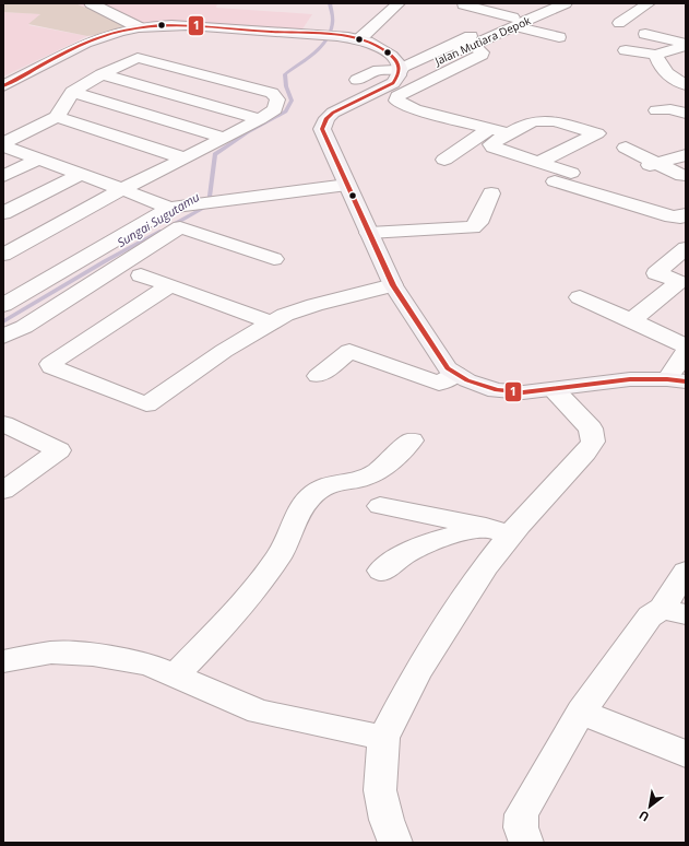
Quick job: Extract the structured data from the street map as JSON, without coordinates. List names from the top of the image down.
{
  "streets": {
    "street": ["Jalan Mutiara Depok"]
  },
  "water": ["Sungai Sugutamu"],
  "lines": ["transit line 1"],
  "north": "bottom left"
}
